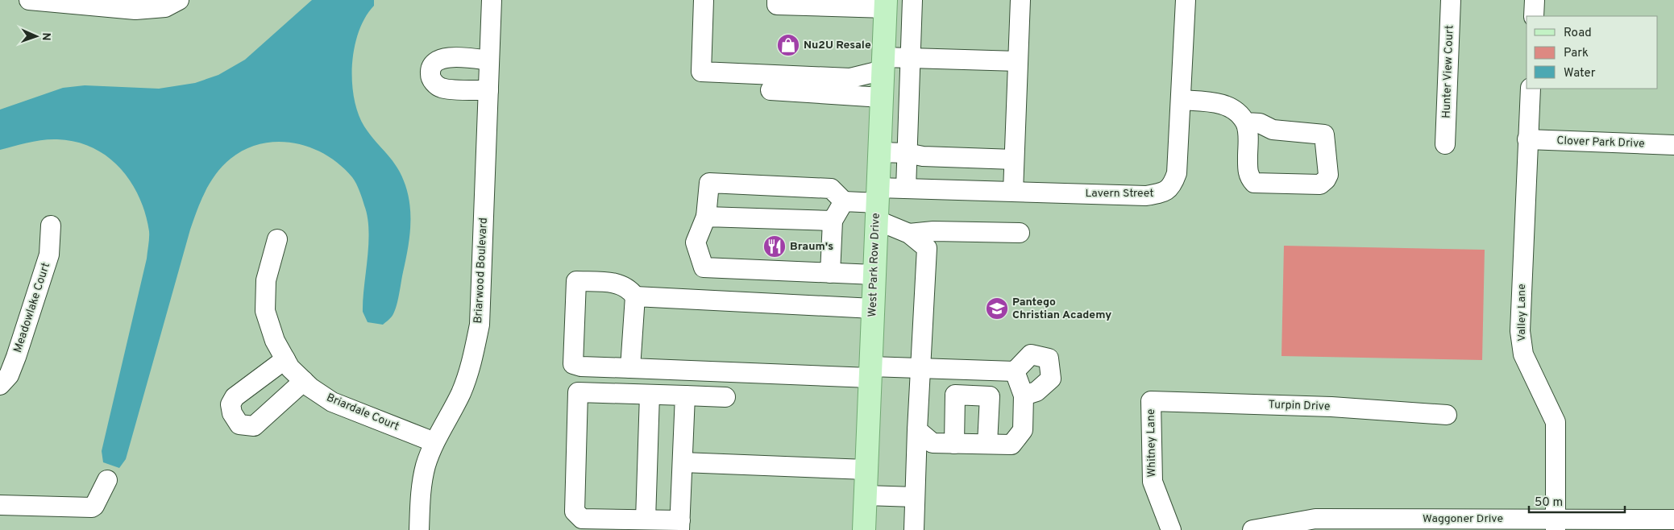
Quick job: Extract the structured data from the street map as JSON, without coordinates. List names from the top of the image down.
{
  "streets": {
    "main road": ["West Park Row Drive"],
    "street": [
      "Hunter View Court",
      "Clover Park Drive",
      "Lavern Street",
      "Briarwood Boulevard",
      "Meadowlake Court",
      "Valley Lane",
      "Turpin Drive",
      "Briardale Court",
      "Whitney Lane",
      "Waggoner Drive"
    ]
  },
  "crossings": [
    ["Clover Park Drive", "Valley Lane"],
    ["Lavern Street", "West Park Row Drive"],
    ["Briarwood Boulevard", "Briardale Court"],
    ["Valley Lane", "Waggoner Drive"],
    ["Turpin Drive", "Whitney Lane"]
  ],
  "places": {
    "shop": ["Nu2U Resale"],
    "restaurant": ["Braum's"],
    "school or university": ["Pantego Christian Academy"]
  },
  "legend": ["Road", "Park", "Water"],
  "scale_bar": "50 m",
  "north": "right"
}
